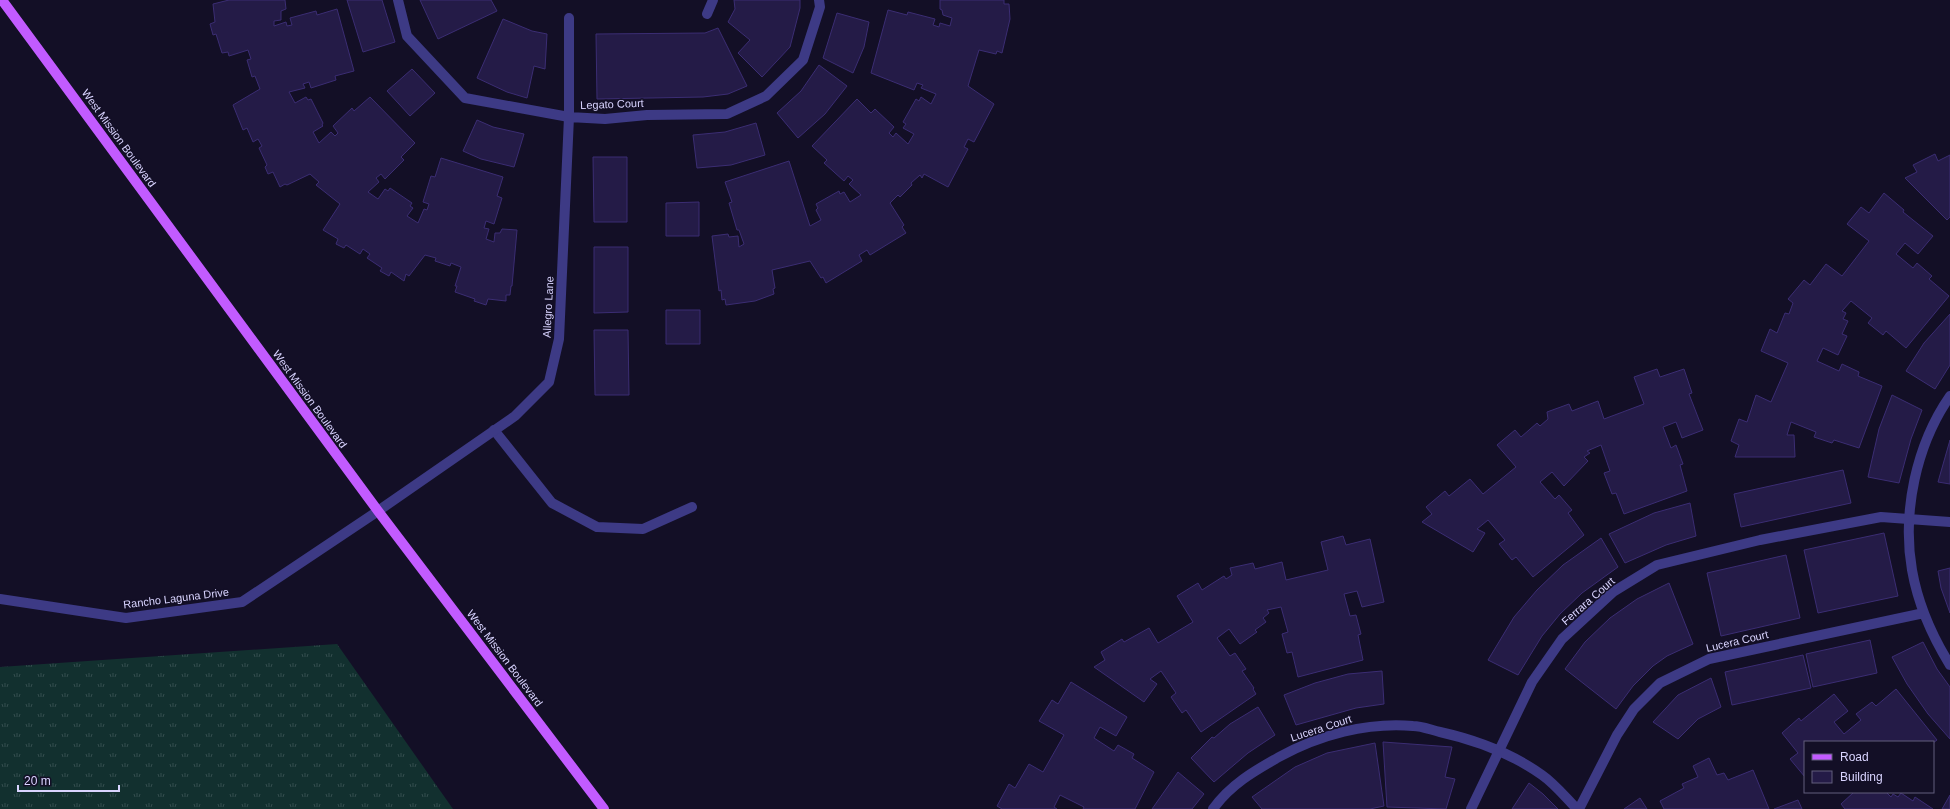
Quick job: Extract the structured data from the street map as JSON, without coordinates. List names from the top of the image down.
{
  "streets": {
    "main road": ["West Mission Boulevard"],
    "street": [
      "Legato Court",
      "Allegro Lane",
      "Rancho Laguna Drive",
      "Ferrara Court",
      "Lucera Court"
    ]
  },
  "crossings": [
    ["Legato Court", "Allegro Lane"],
    ["West Mission Boulevard", "Allegro Lane"],
    ["West Mission Boulevard", "Rancho Laguna Drive"],
    ["Allegro Lane", "Rancho Laguna Drive"],
    ["Ferrara Court", "Lucera Court"]
  ],
  "legend": ["Road", "Building"],
  "scale_bar": "20 m"
}
